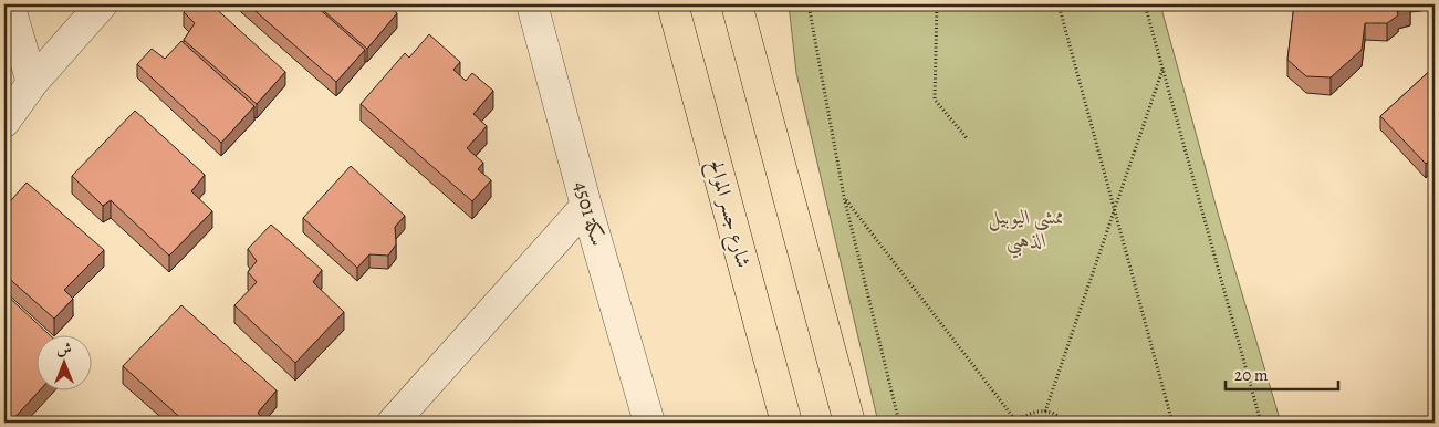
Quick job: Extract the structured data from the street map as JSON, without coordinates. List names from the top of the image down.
{
  "streets": {
    "main road": ["شارع جسر الموالح"],
    "street": ["سكة 4501"]
  },
  "parks": ["ممشى اليوبيل الذهبي"],
  "scale_bar": "20 m",
  "north": "top"
}
